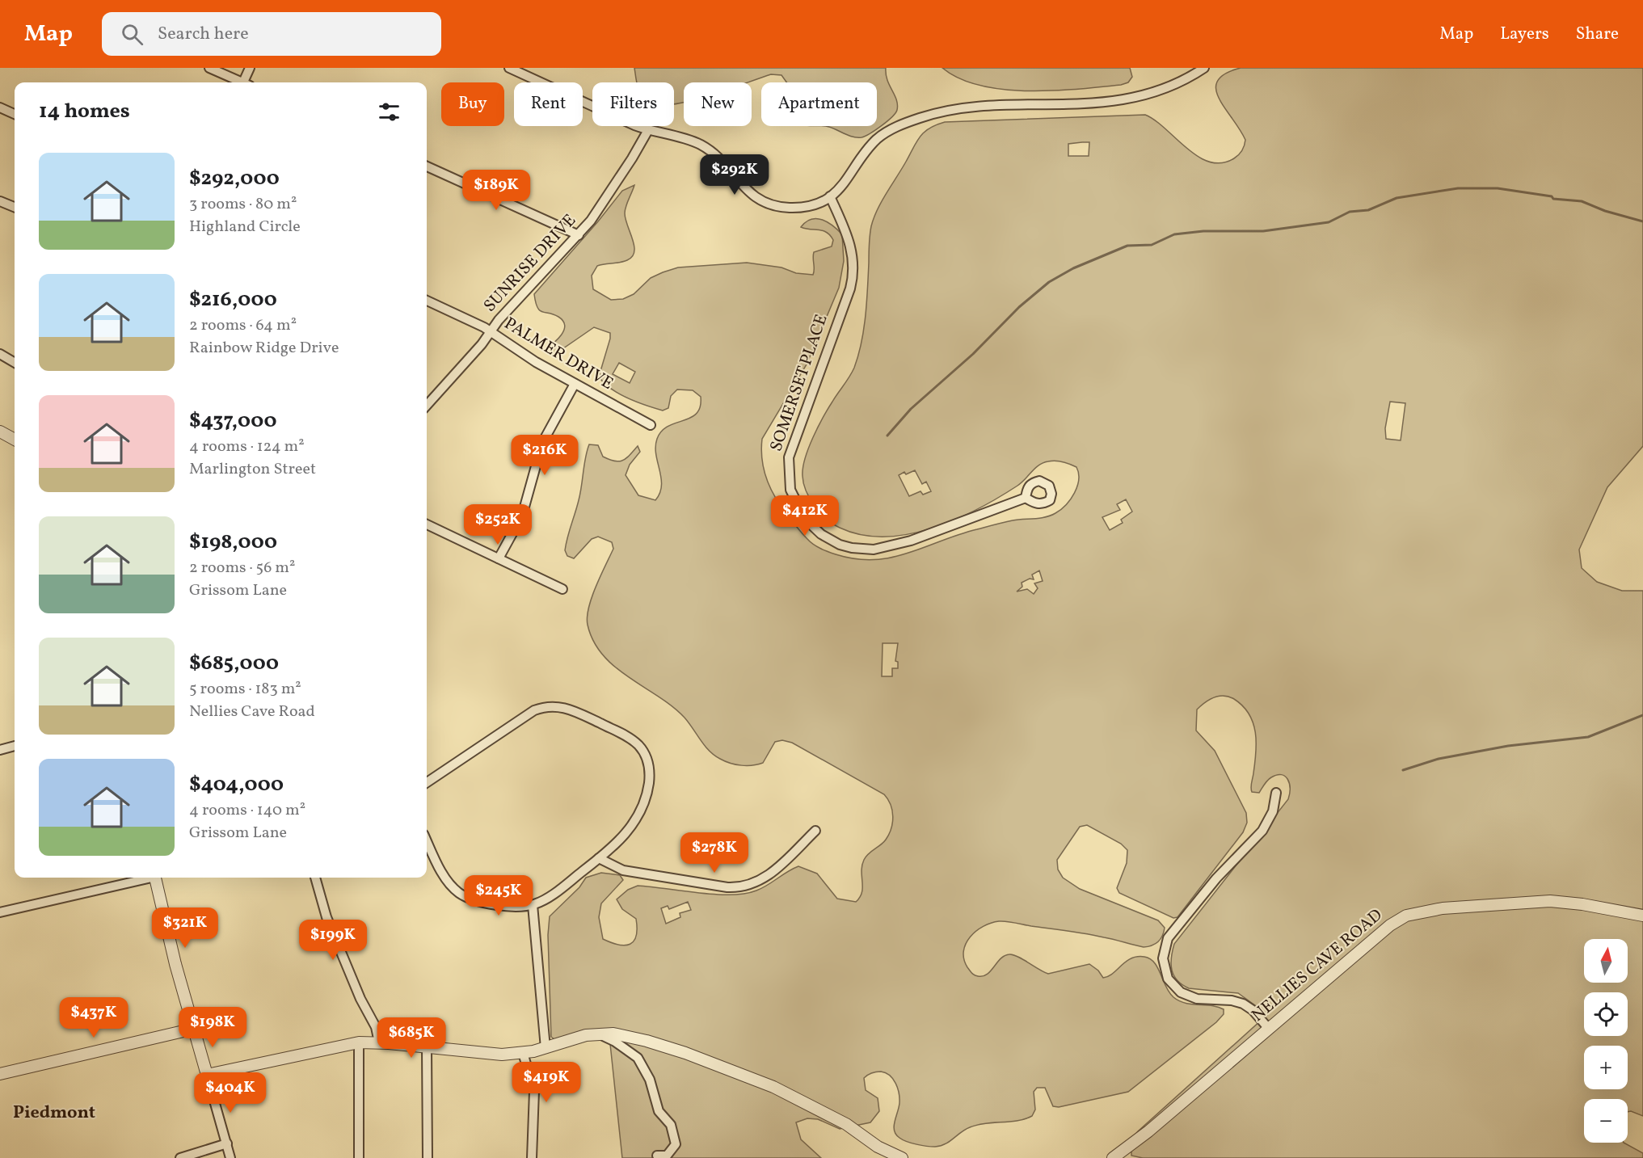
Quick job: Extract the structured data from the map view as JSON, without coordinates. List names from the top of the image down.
{
  "streets": {
    "street": [
      "SUNRISE DRIVE",
      "PALMER DRIVE",
      "SOMERSET PLACE",
      "NELLIES CAVE ROAD"
    ]
  },
  "crossings": [
    ["SUNRISE DRIVE", "PALMER DRIVE"]
  ],
  "districts": ["Piedmont"],
  "north": "top",
  "page": {
    "header": "Map",
    "search": "Search here",
    "nav": ["Map", "Layers", "Share"],
    "chip": [
      "Buy",
      "Rent",
      "Filters",
      "New",
      "Apartment"
    ],
    "heading": "14 homes",
    "list": [
      {
        "name": "$292,000",
        "note": "3 rooms · 80 m² · Highland Circle"
      },
      {
        "name": "$216,000",
        "note": "2 rooms · 64 m² · Rainbow Ridge Drive"
      },
      {
        "name": "$437,000",
        "note": "4 rooms · 124 m² · Marlington Street"
      },
      {
        "name": "$198,000",
        "note": "2 rooms · 56 m² · Grissom Lane"
      },
      {
        "name": "$685,000",
        "note": "5 rooms · 183 m² · Nellies Cave Road"
      },
      {
        "name": "$404,000",
        "note": "4 rooms · 140 m² · Grissom Lane"
      }
    ],
    "price": [
      "$292K",
      "$189K",
      "$216K",
      "$412K",
      "$252K",
      "$278K",
      "$245K",
      "$321K",
      "$199K",
      "$437K",
      "$198K",
      "$685K",
      "$419K",
      "$404K"
    ],
    "map_buttons": ["+", "−"]
  }
}
